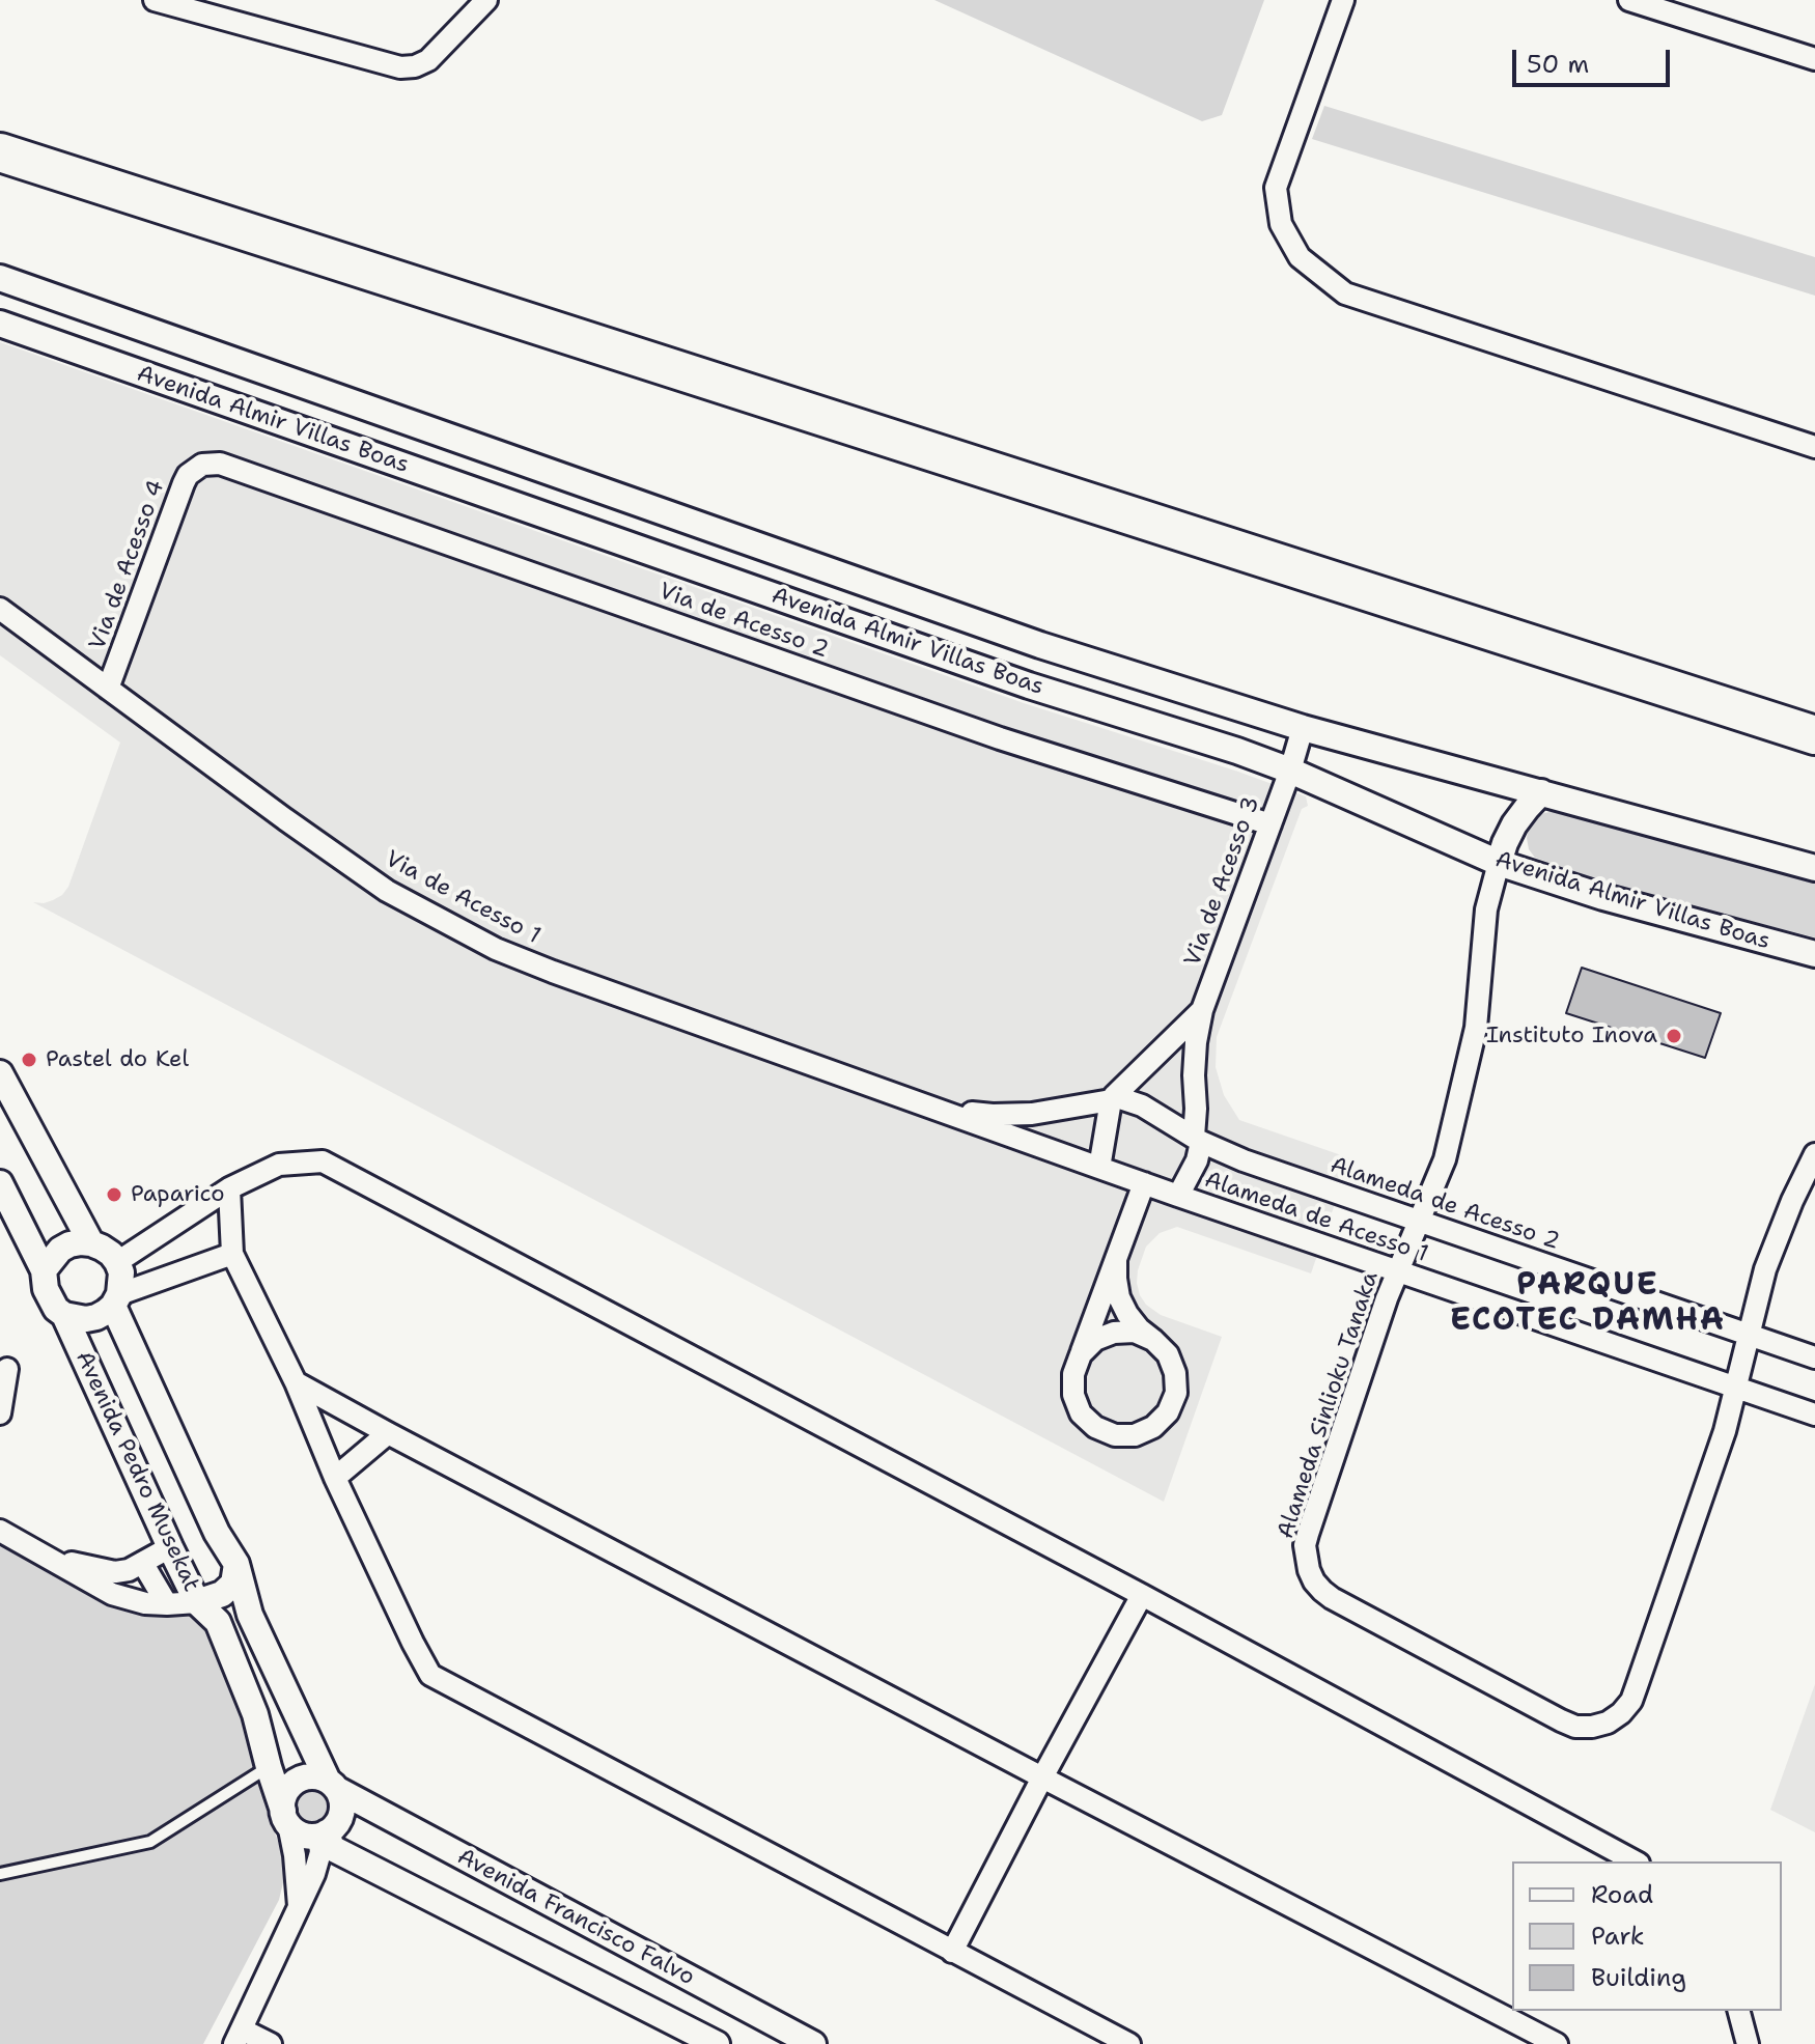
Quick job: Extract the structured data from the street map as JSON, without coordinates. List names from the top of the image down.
{
  "streets": {
    "street": [
      "Avenida Almir Villas Boas",
      "Via de Acesso 4",
      "Via de Acesso 2",
      "Via de Acesso 3",
      "Via de Acesso 1",
      "Alameda de Acesso 2",
      "Alameda de Acesso 1",
      "Alameda Sinlioku Tanaka",
      "Avenida Pedro Musekat",
      "Avenida Francisco Falvo"
    ]
  },
  "crossings": [
    ["Avenida Almir Villas Boas", "Via de Acesso 3"],
    ["Avenida Almir Villas Boas", "Alameda Sinlioku Tanaka"],
    ["Via de Acesso 4", "Via de Acesso 2"],
    ["Via de Acesso 4", "Via de Acesso 1"],
    ["Via de Acesso 2", "Via de Acesso 3"],
    ["Via de Acesso 1", "Alameda de Acesso 1"],
    ["Alameda de Acesso 2", "Alameda Sinlioku Tanaka"],
    ["Alameda de Acesso 1", "Alameda Sinlioku Tanaka"],
    ["Avenida Pedro Musekat", "Avenida Francisco Falvo"]
  ],
  "districts": ["PARQUE ECOTEC DAMHA"],
  "places": ["Instituto Inova", "Pastel do Kel", "Paparico"],
  "legend": ["Road", "Park", "Building"],
  "scale_bar": "50 m"
}
